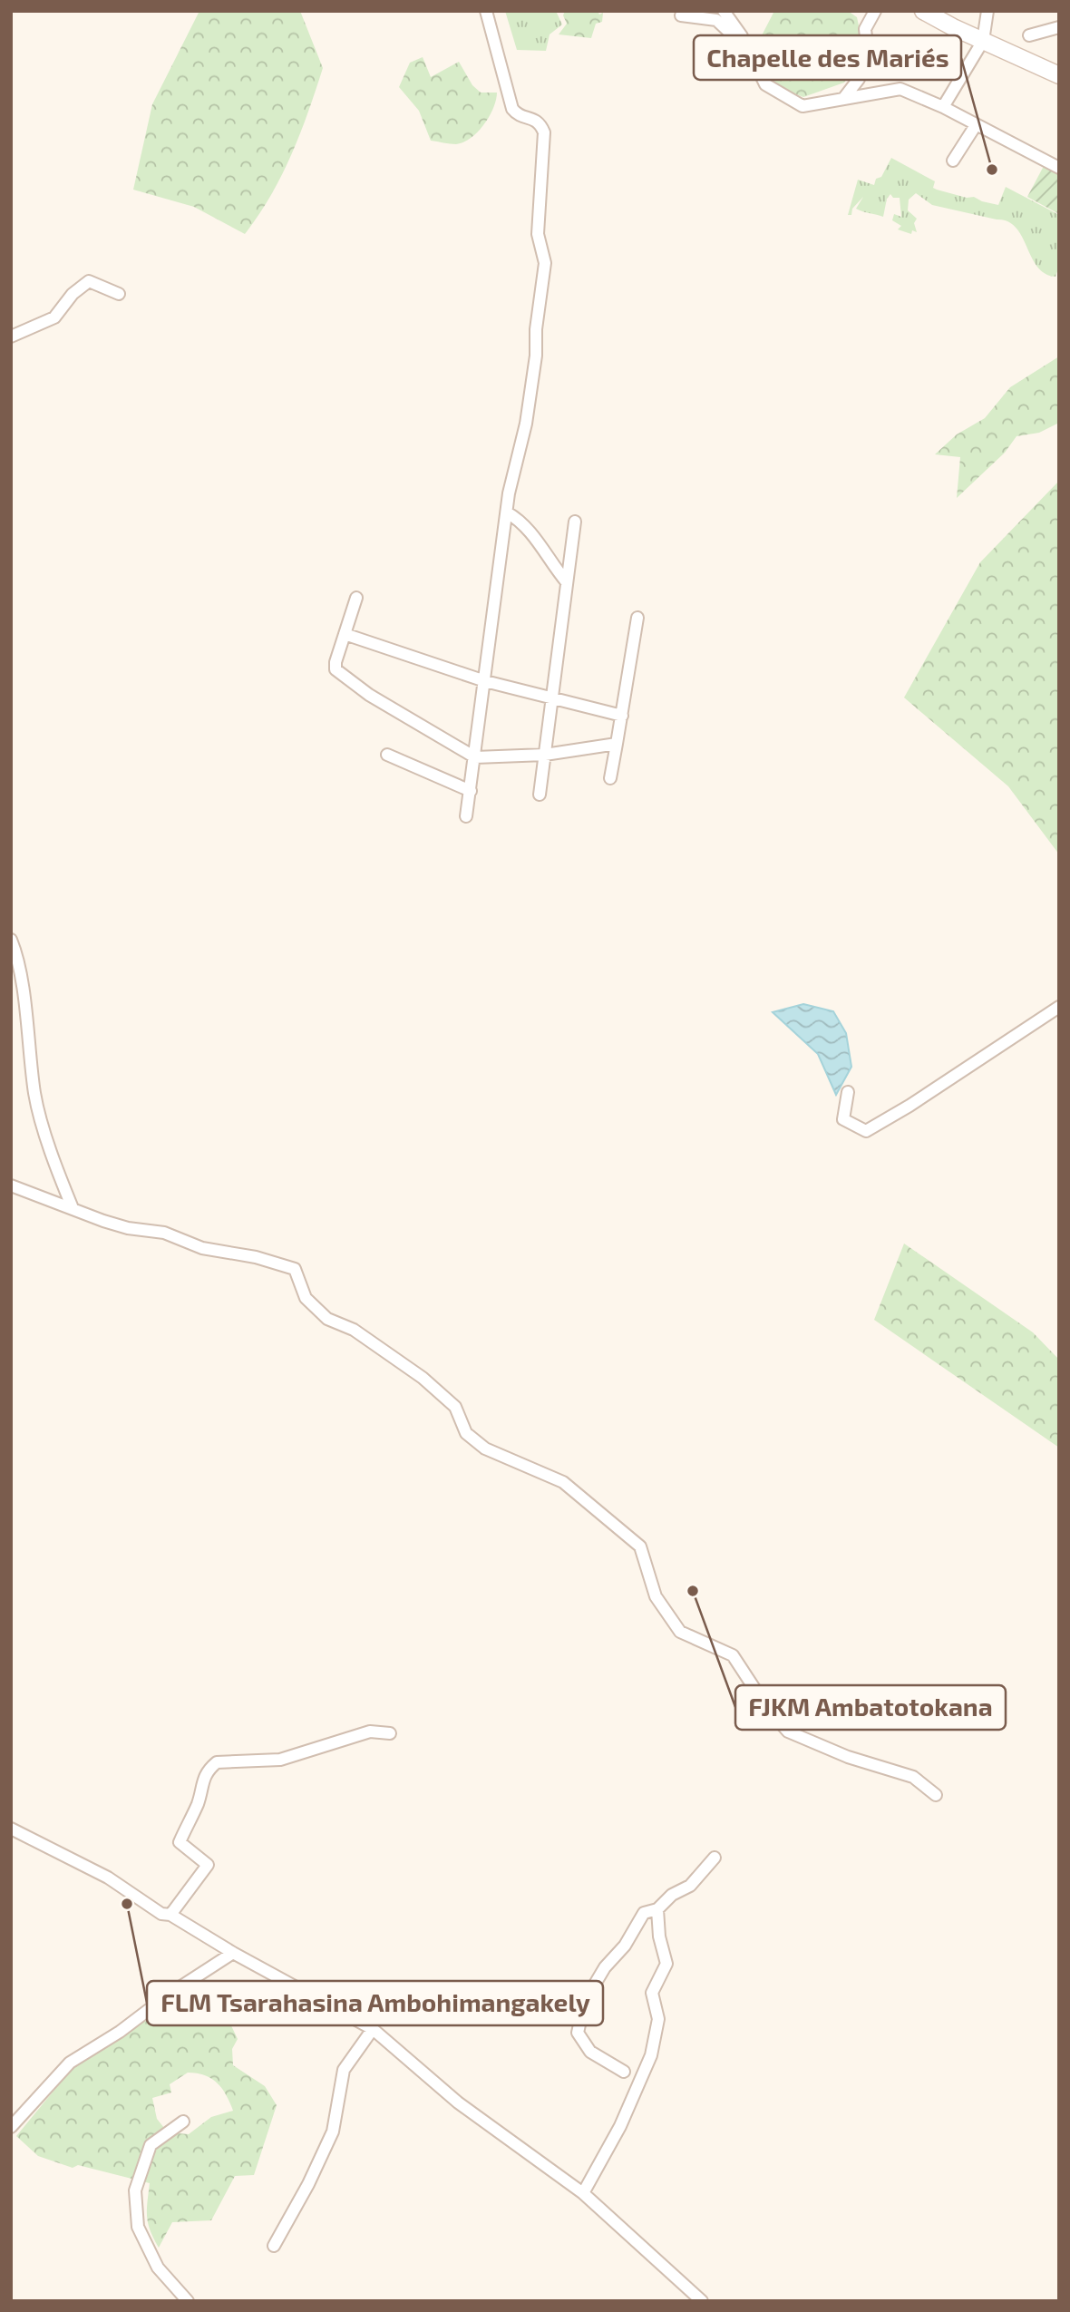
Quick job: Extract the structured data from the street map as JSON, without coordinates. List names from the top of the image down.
{
  "places": ["Chapelle des Mariés", "FJKM Ambatotokana", "FLM Tsarahasina Ambohimangakely"]
}
